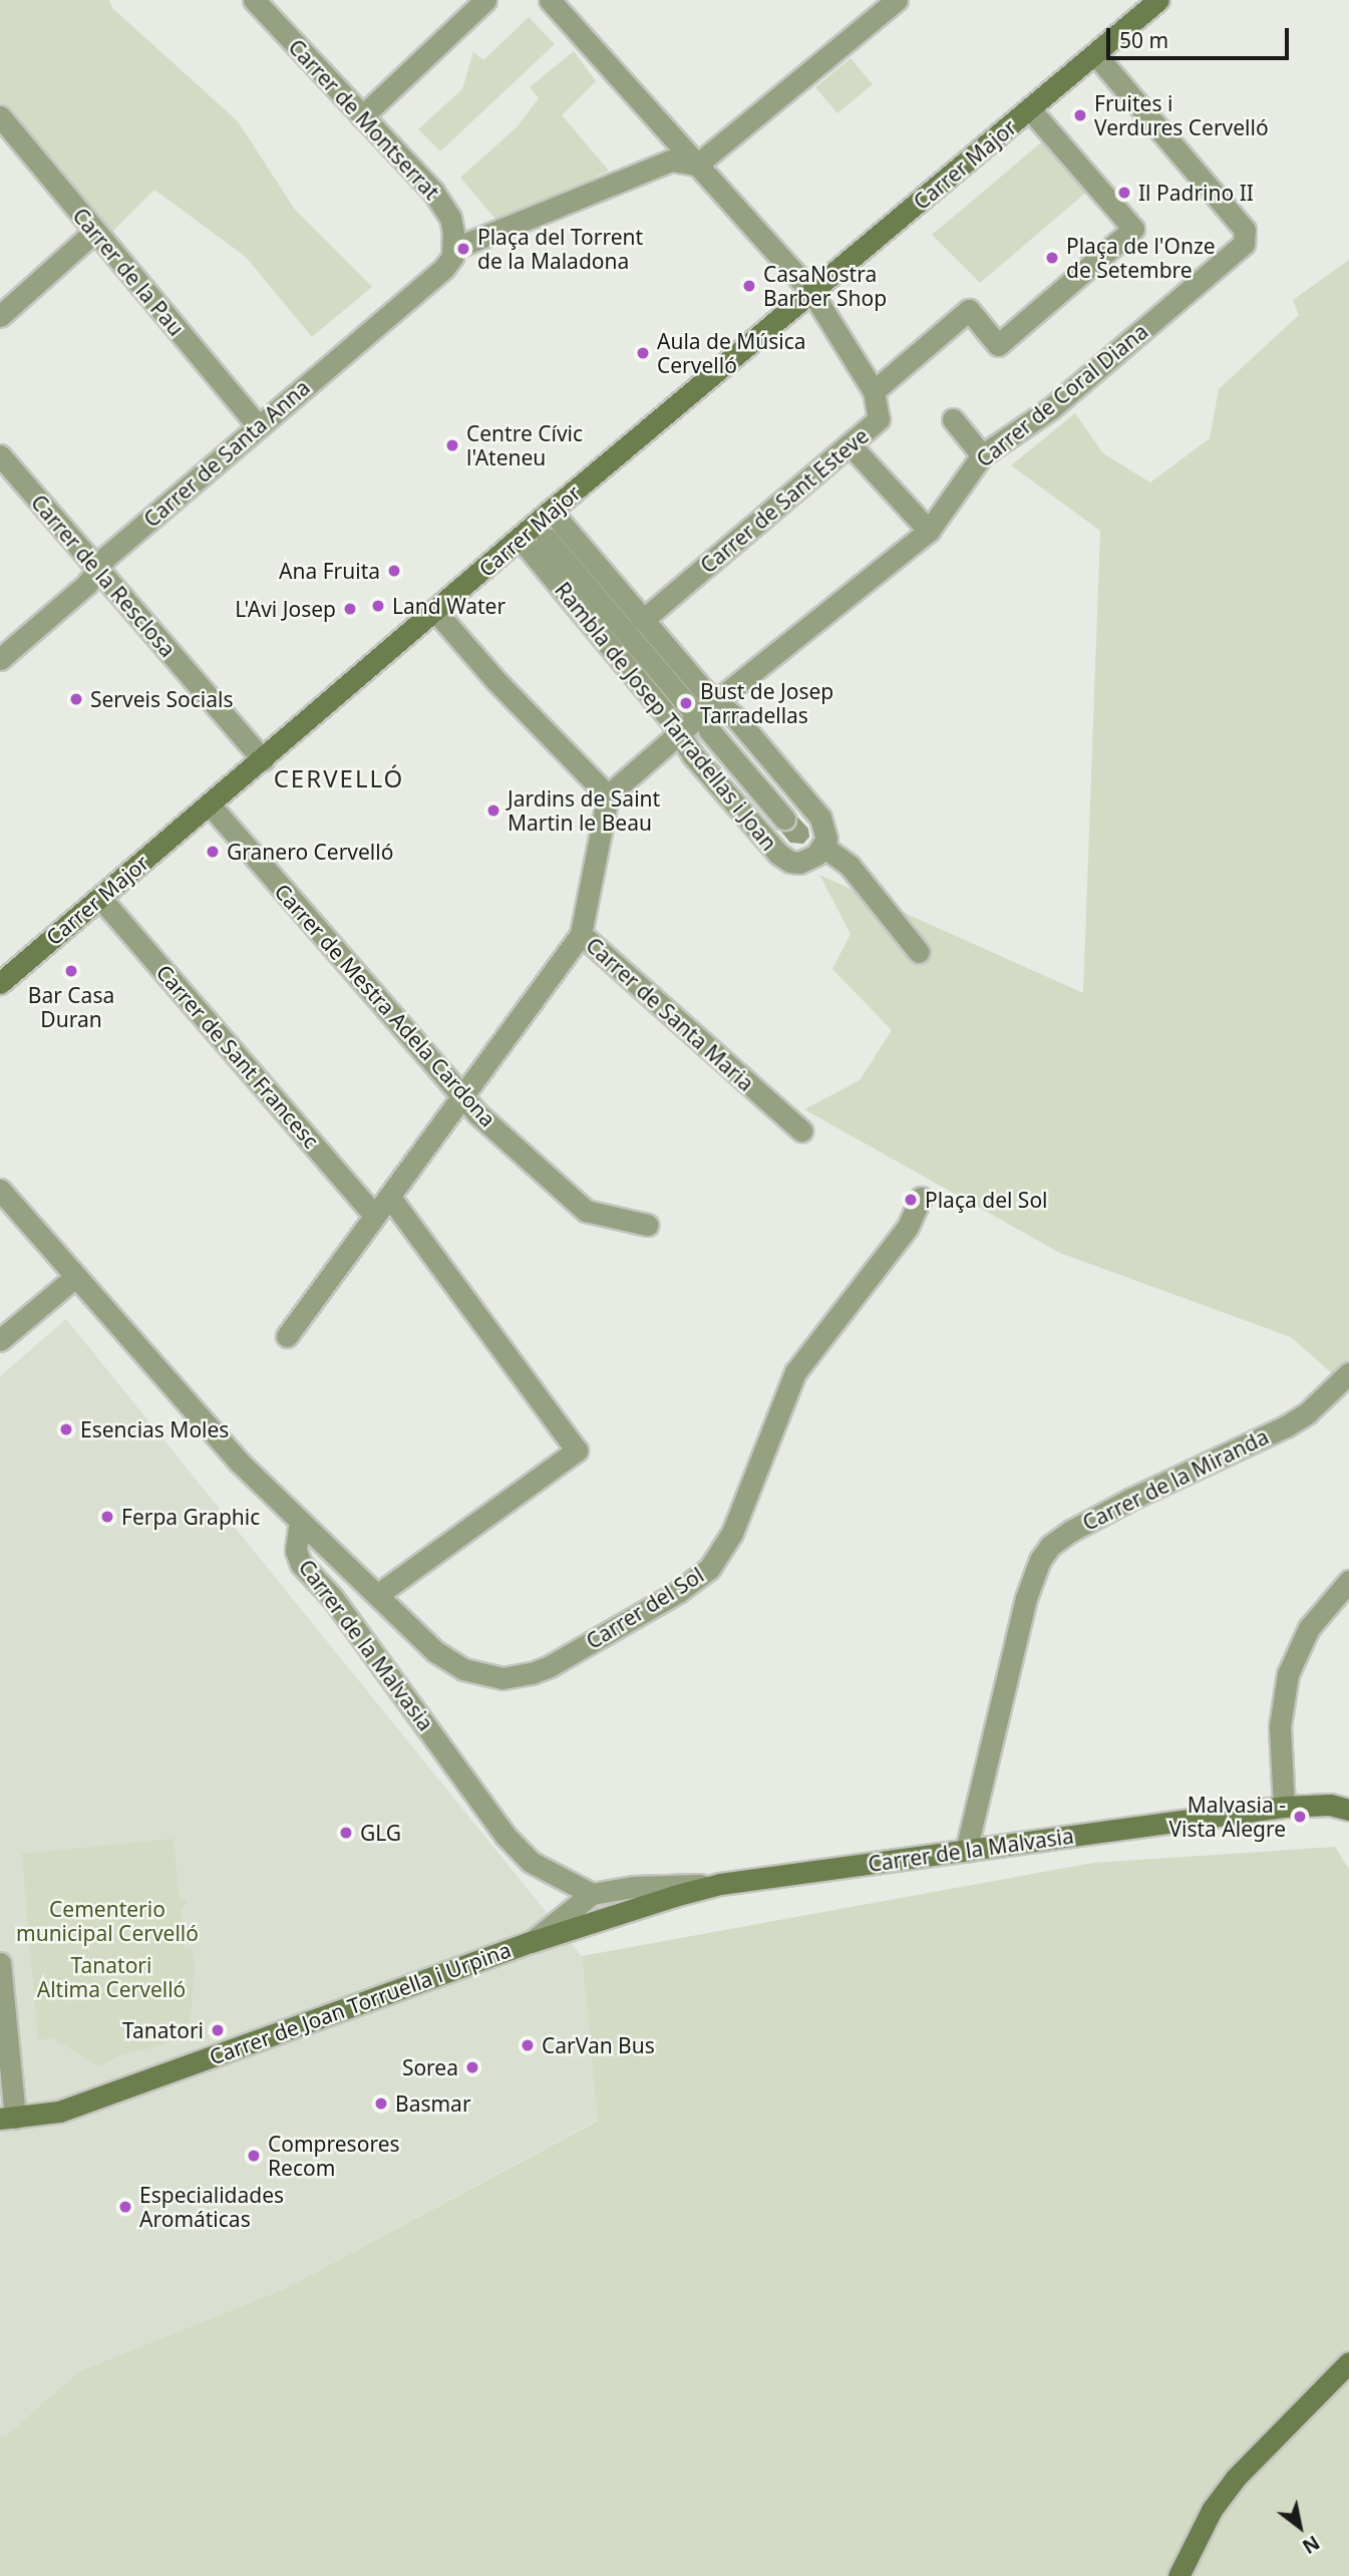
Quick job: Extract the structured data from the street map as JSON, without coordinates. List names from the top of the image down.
{
  "streets": {
    "street": [
      "Carrer de Montserrat",
      "Carrer Major",
      "Carrer de la Pau",
      "Carrer de Coral Diana",
      "Carrer de Santa Anna",
      "Carrer de Sant Esteve",
      "Carrer de la Resclosa",
      "Rambla de Josep Tarradellas i Joan",
      "Carrer de Mestra Adela Cardona",
      "Carrer de Santa Maria",
      "Carrer de Sant Francesc",
      "Carrer de la Miranda",
      "Carrer del Sol",
      "Carrer de la Malvasia",
      "Carrer de Joan Torruella i Urpina"
    ]
  },
  "crossings": [
    ["Carrer de Montserrat", "Carrer de Santa Anna"],
    ["Carrer Major", "Carrer de Coral Diana"],
    ["Carrer Major", "Carrer de la Resclosa"],
    ["Carrer Major", "Rambla de Josep Tarradellas i Joan"],
    ["Carrer Major", "Carrer de Mestra Adela Cardona"],
    ["Carrer Major", "Carrer de Sant Francesc"],
    ["Carrer de la Pau", "Carrer de Santa Anna"],
    ["Carrer de Coral Diana", "Rambla de Josep Tarradellas i Joan"],
    ["Carrer de Coral Diana", "Carrer de Santa Maria"],
    ["Carrer de Santa Anna", "Carrer de la Resclosa"],
    ["Carrer de Sant Esteve", "Rambla de Josep Tarradellas i Joan"],
    ["Carrer de la Miranda", "Carrer de la Malvasia"],
    ["Carrer del Sol", "Carrer de la Malvasia"],
    ["Carrer de la Malvasia", "Carrer de Joan Torruella i Urpina"]
  ],
  "districts": ["CERVELLÓ"],
  "parks": ["Cementerio municipal Cervelló", "Tanatori Altima Cervelló"],
  "places": [
    "Fruites i Verdures Cervelló",
    "Il Padrino II",
    "Plaça del Torrent de la Maladona",
    "Plaça de l'Onze de Setembre",
    "CasaNostra Barber Shop",
    "Aula de Música Cervelló",
    "Centre Cívic l'Ateneu",
    "Ana Fruita",
    "Land Water",
    "L'Avi Josep",
    "Serveis Socials",
    "Bust de Josep Tarradellas",
    "Jardins de Saint Martin le Beau",
    "Granero Cervelló",
    "Bar Casa Duran",
    "Plaça del Sol",
    "Esencias Moles",
    "Ferpa Graphic",
    "Malvasia - Vista Alegre",
    "GLG",
    "Tanatori",
    "CarVan Bus",
    "Sorea",
    "Basmar",
    "Compresores Recom",
    "Especialidades Aromáticas"
  ],
  "scale_bar": "50 m",
  "north": "bottom right"
}
